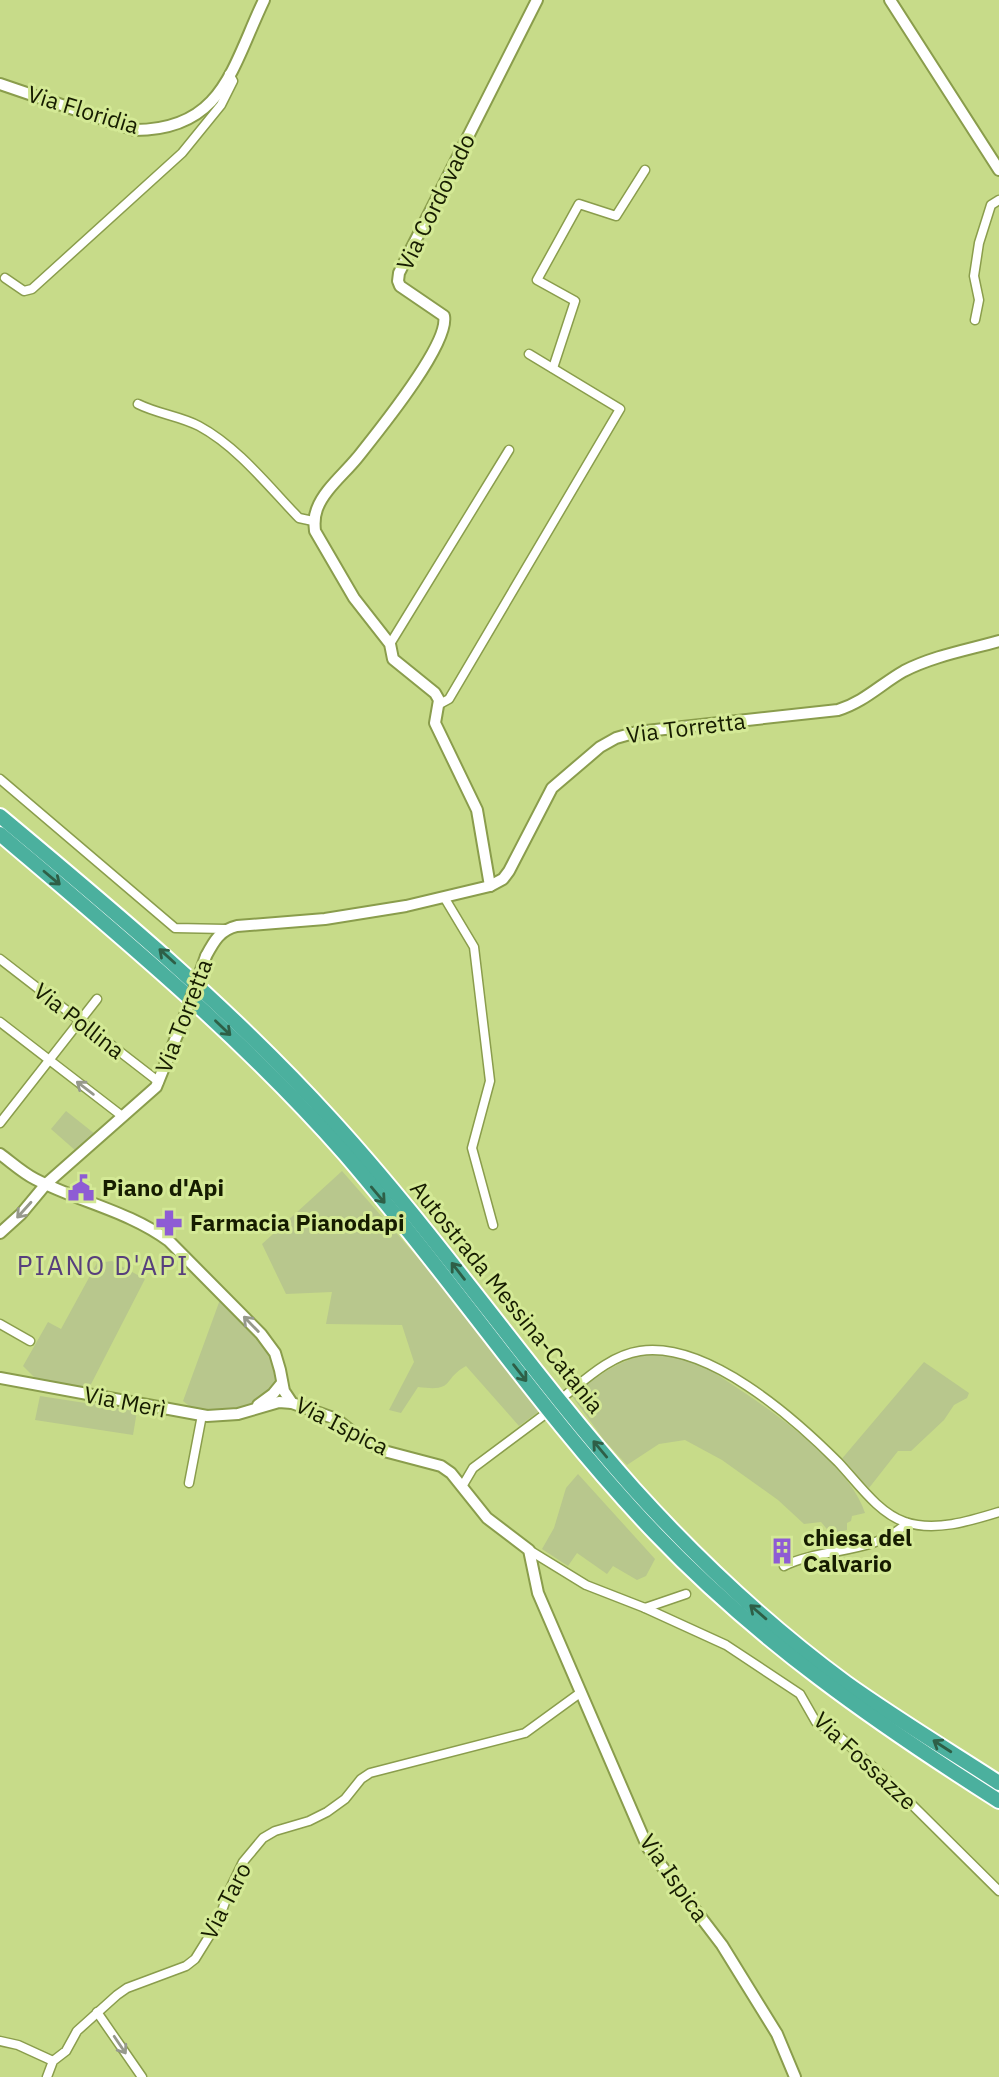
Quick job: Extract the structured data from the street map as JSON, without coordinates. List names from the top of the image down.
{
  "streets": {
    "highway": ["Autostrada Messina-Catania"],
    "street": [
      "Via Floridia",
      "Via Cordovado",
      "Via Torretta",
      "Via Pollina",
      "Via Merì",
      "Via Ispica",
      "Via Fossazze",
      "Via Taro"
    ]
  },
  "crossings": [
    ["Via Torretta", "Via Pollina"],
    ["Via Torretta", "Via Ispica"],
    ["Via Ispica", "Via Fossazze"],
    ["Via Ispica", "Via Taro"]
  ],
  "districts": ["PIANO D'API"],
  "places": {
    "public building": ["Piano d'Api"],
    "pharmacy": ["Farmacia Pianodapi"],
    "building": ["chiesa del Calvario"]
  }
}
